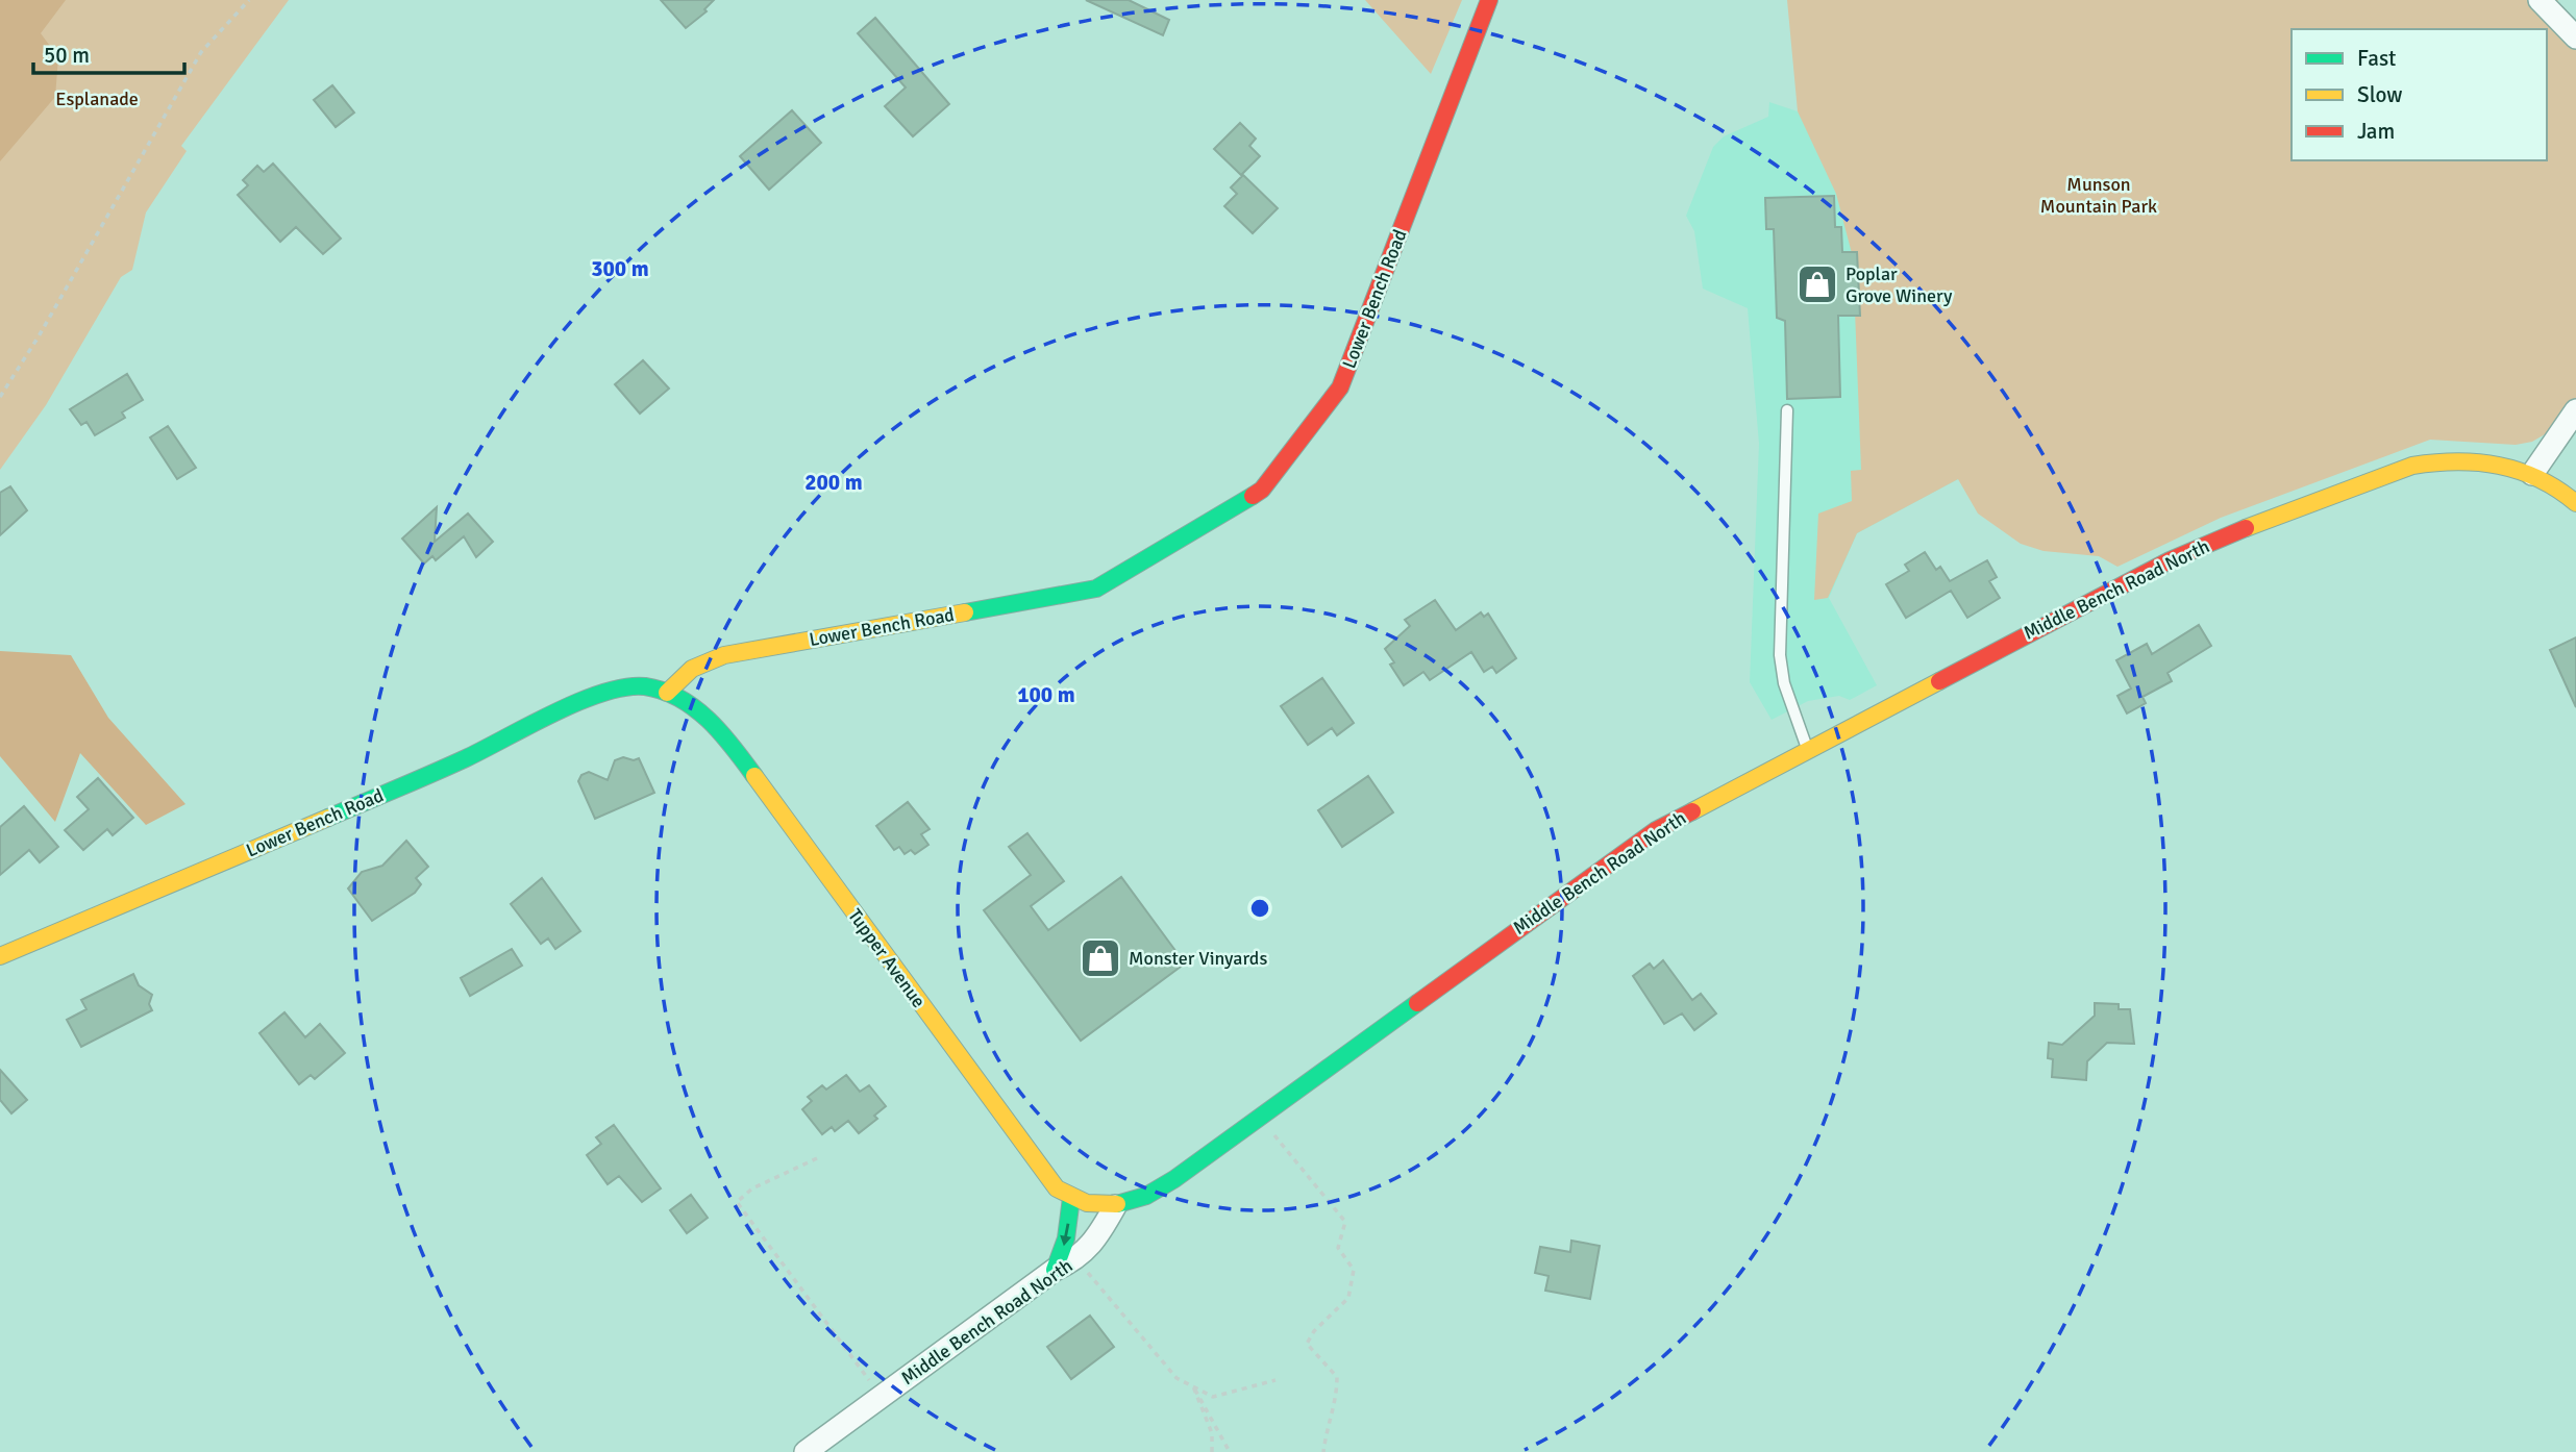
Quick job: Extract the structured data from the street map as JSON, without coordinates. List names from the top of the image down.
{
  "streets": {
    "street": ["Lower Bench Road", "Middle Bench Road North", "Tupper Avenue"]
  },
  "crossings": [
    ["Lower Bench Road", "Tupper Avenue"]
  ],
  "parks": ["Esplanade", "Munson Mountain Park"],
  "places": {
    "shop": ["Poplar Grove Winery", "Monster Vinyards"]
  },
  "legend": ["Fast", "Slow", "Jam"],
  "scale_bar": "50 m",
  "rings": ["300 m", "200 m", "100 m"]
}
